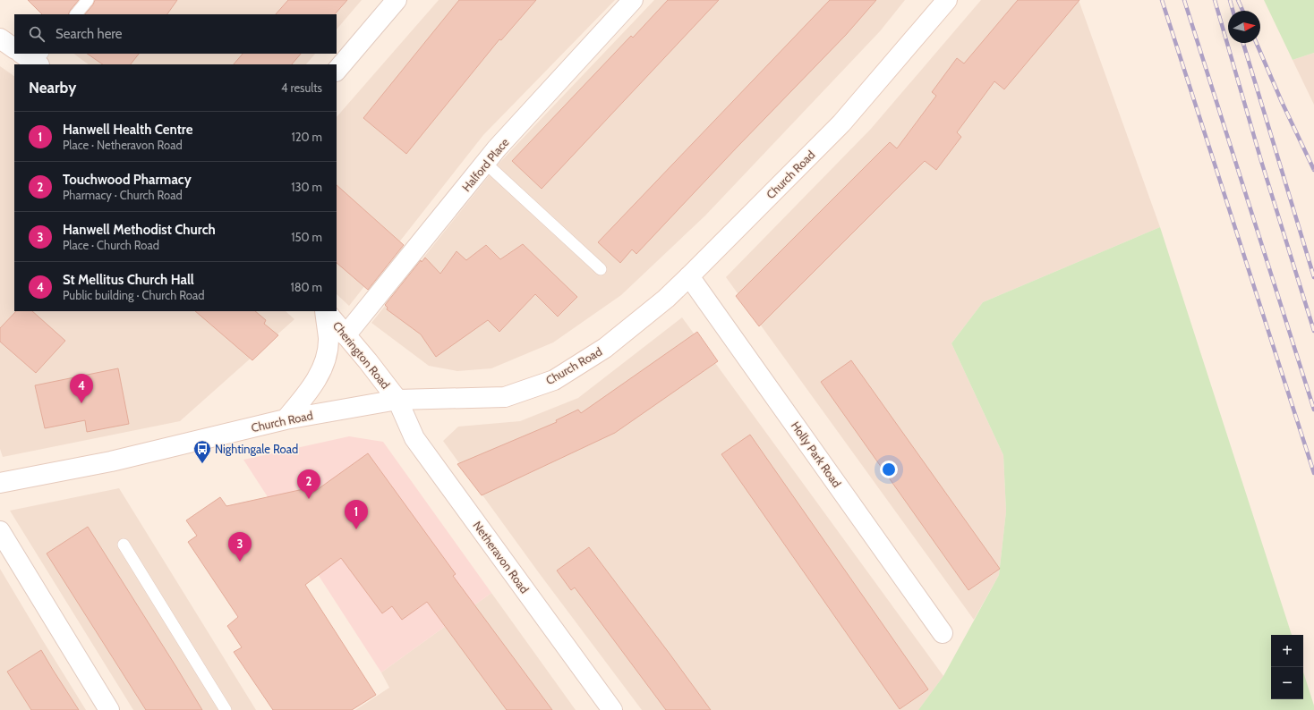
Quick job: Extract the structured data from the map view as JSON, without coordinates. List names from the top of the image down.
{
  "streets": {
    "street": [
      "Halford Place",
      "Church Road",
      "Cherington Road",
      "Holly Park Road",
      "Netheravon Road"
    ]
  },
  "crossings": [
    ["Halford Place", "Cherington Road"],
    ["Church Road", "Cherington Road"],
    ["Church Road", "Holly Park Road"],
    ["Church Road", "Netheravon Road"],
    ["Cherington Road", "Netheravon Road"]
  ],
  "places": {
    "bus stop": ["Nightingale Road"]
  },
  "north": "right",
  "page": {
    "search": "Search here",
    "heading": ["Nearby", "4 results"],
    "list": [
      {
        "mark": "1",
        "name": "Hanwell Health Centre",
        "note": "Place · Netheravon Road",
        "value": "120 m"
      },
      {
        "mark": "2",
        "name": "Touchwood Pharmacy",
        "note": "Pharmacy · Church Road",
        "value": "130 m"
      },
      {
        "mark": "3",
        "name": "Hanwell Methodist Church",
        "note": "Place · Church Road",
        "value": "150 m"
      },
      {
        "mark": "4",
        "name": "St Mellitus Church Hall",
        "note": "Public building · Church Road",
        "value": "180 m"
      }
    ],
    "pins": [
      "4",
      "2",
      "1",
      "3"
    ],
    "map_buttons": ["+", "−"]
  }
}
